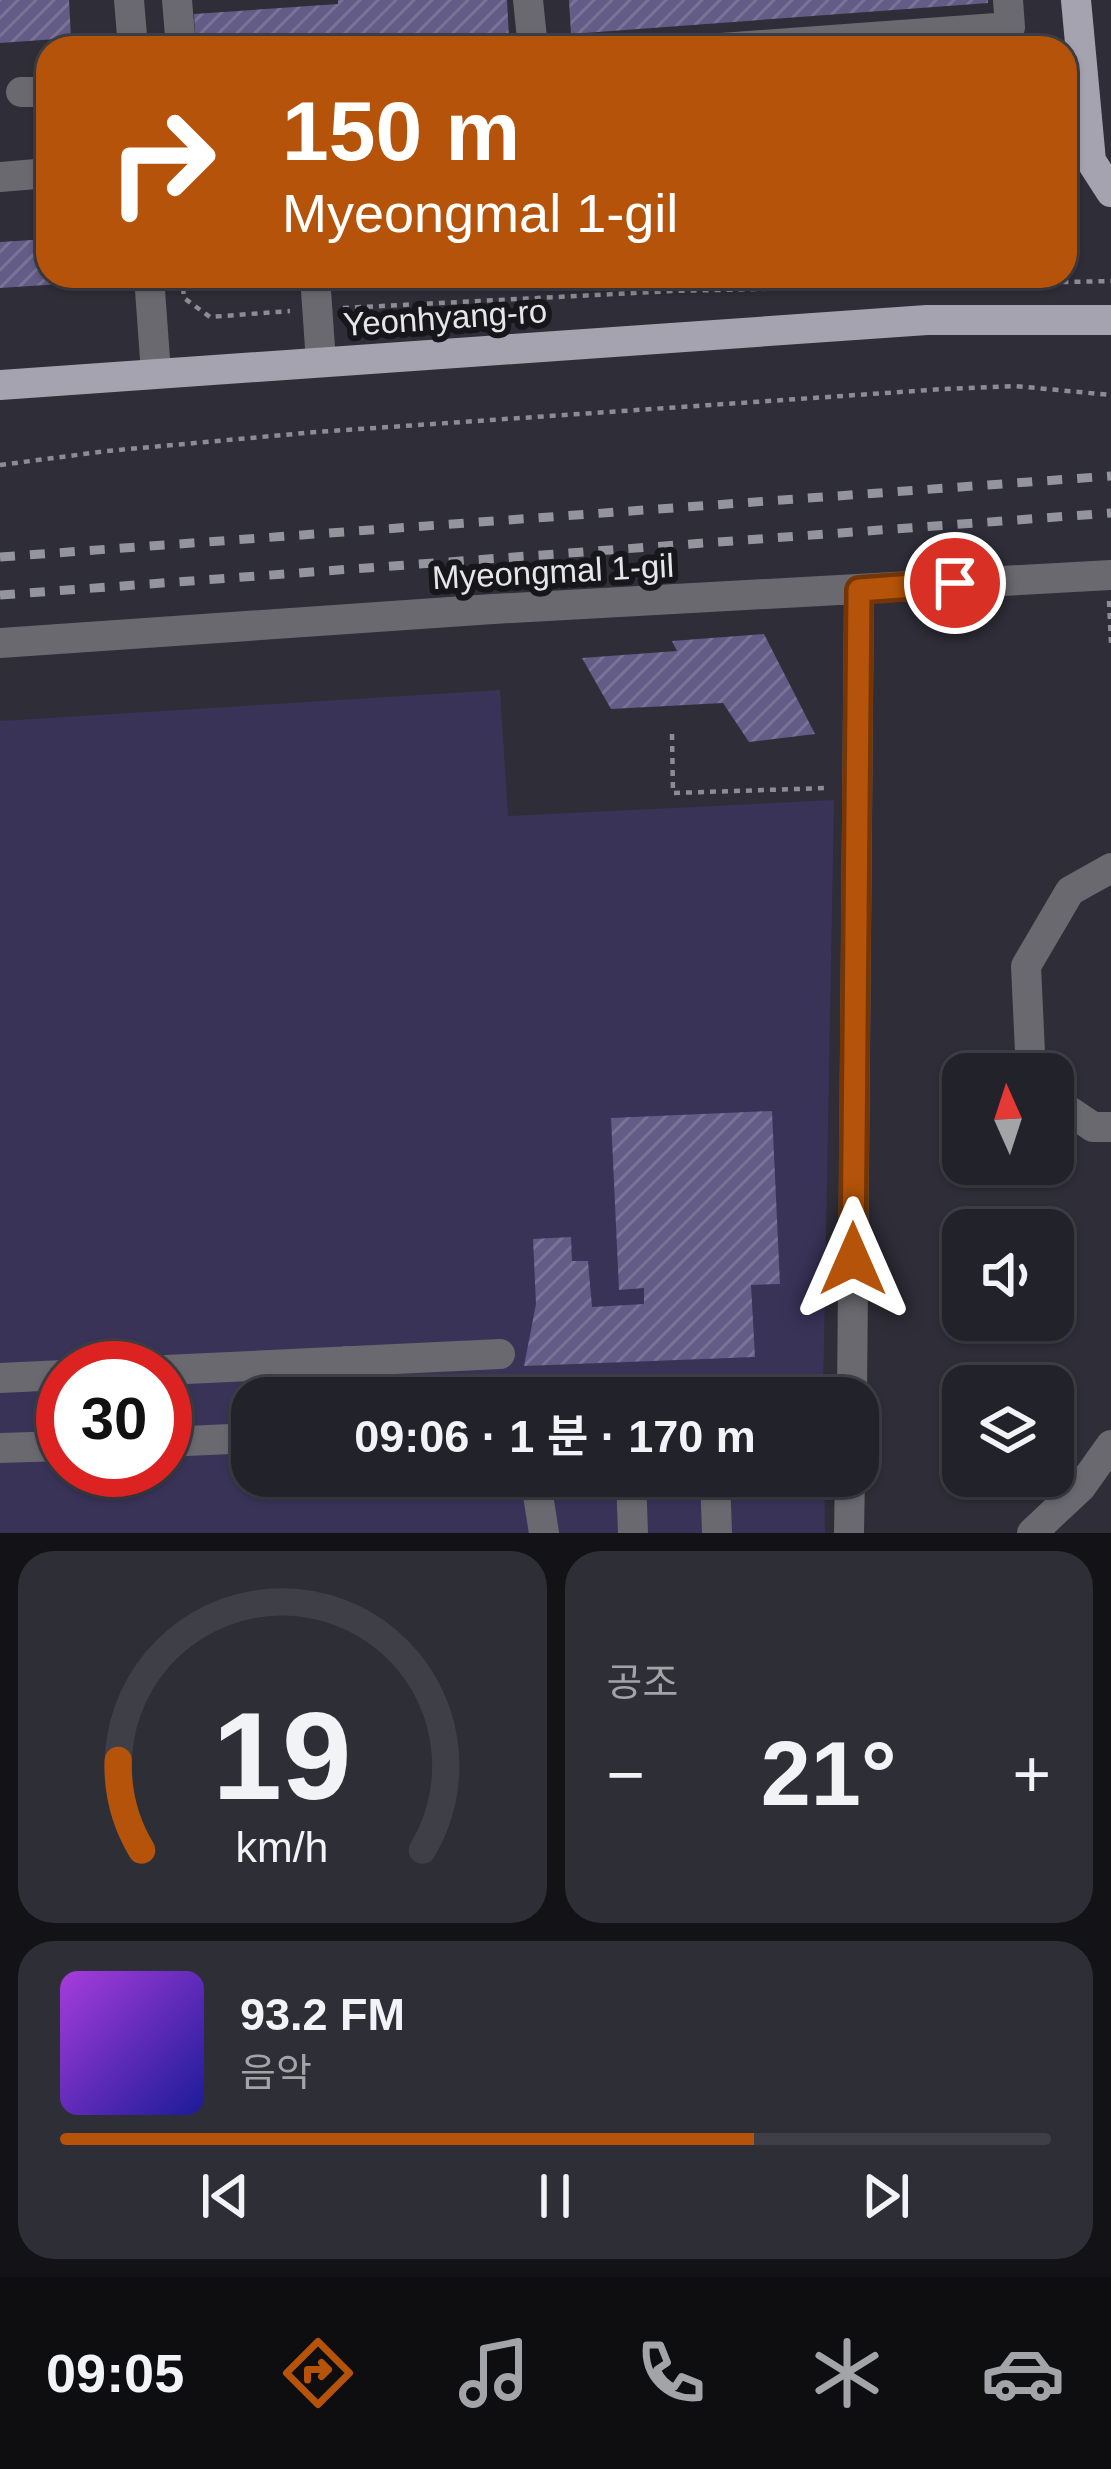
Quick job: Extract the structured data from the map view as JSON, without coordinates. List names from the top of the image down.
{
  "streets": {
    "main road": ["Yeonhyang-ro"],
    "street": ["Myeongmal 1-gil"]
  },
  "north": "top",
  "page": {
    "turn": ["150 m", "Myeongmal 1-gil"],
    "limit": "30",
    "trip": "09:06 · 1 분 · 170 m",
    "tile": "공조",
    "heat": ["−", "21°", "+"],
    "song": ["93.2 FM", "음악"],
    "tabs": "09:05",
    "gauge": ["19", "km/h"]
  }
}
